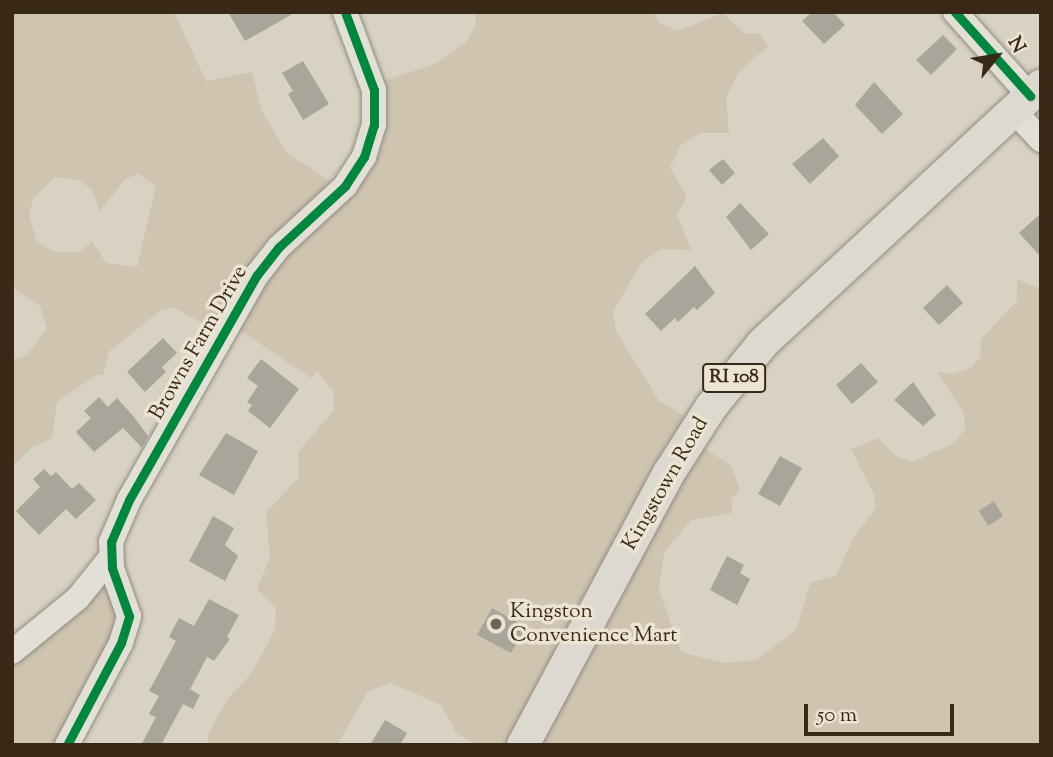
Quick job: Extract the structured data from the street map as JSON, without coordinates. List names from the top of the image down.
{
  "streets": {
    "main road": ["RI 108", "Kingstown Road"],
    "street": ["Browns Farm Drive"]
  },
  "places": ["Kingston Convenience Mart"],
  "scale_bar": "50 m",
  "north": "top right"
}
